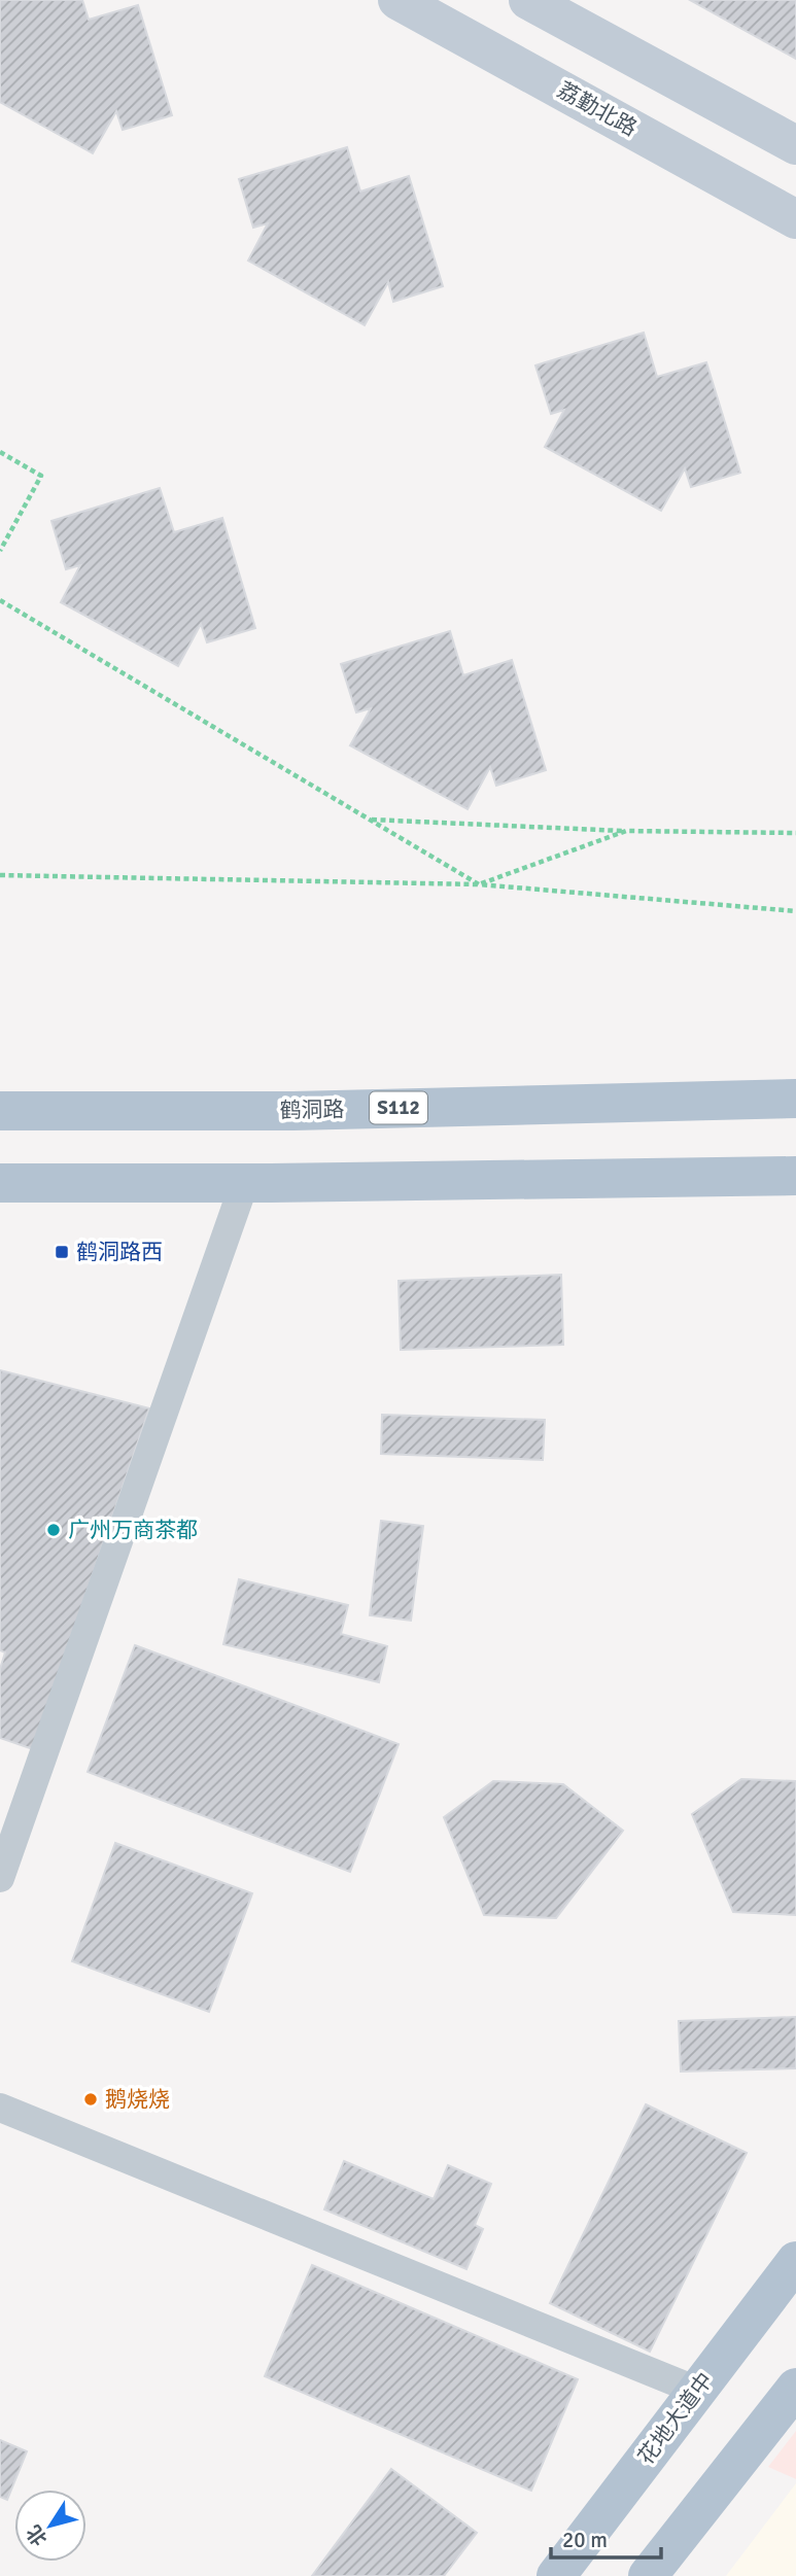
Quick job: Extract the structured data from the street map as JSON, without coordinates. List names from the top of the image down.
{
  "streets": {
    "main road": [
      "荔勤北路",
      "S112",
      "鹤洞路",
      "花地大道中"
    ]
  },
  "places": {
    "transit": ["鹤洞路西"],
    "other": ["广州万商茶都", "鹅烧烧"]
  },
  "scale_bar": "20 m",
  "north": "bottom left"
}
